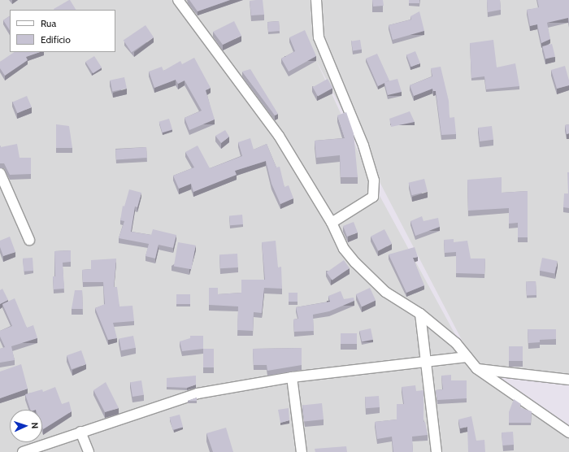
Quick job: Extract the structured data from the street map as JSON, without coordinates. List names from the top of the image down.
{
  "legend": ["Rua", "Edifício"],
  "north": "right"
}
